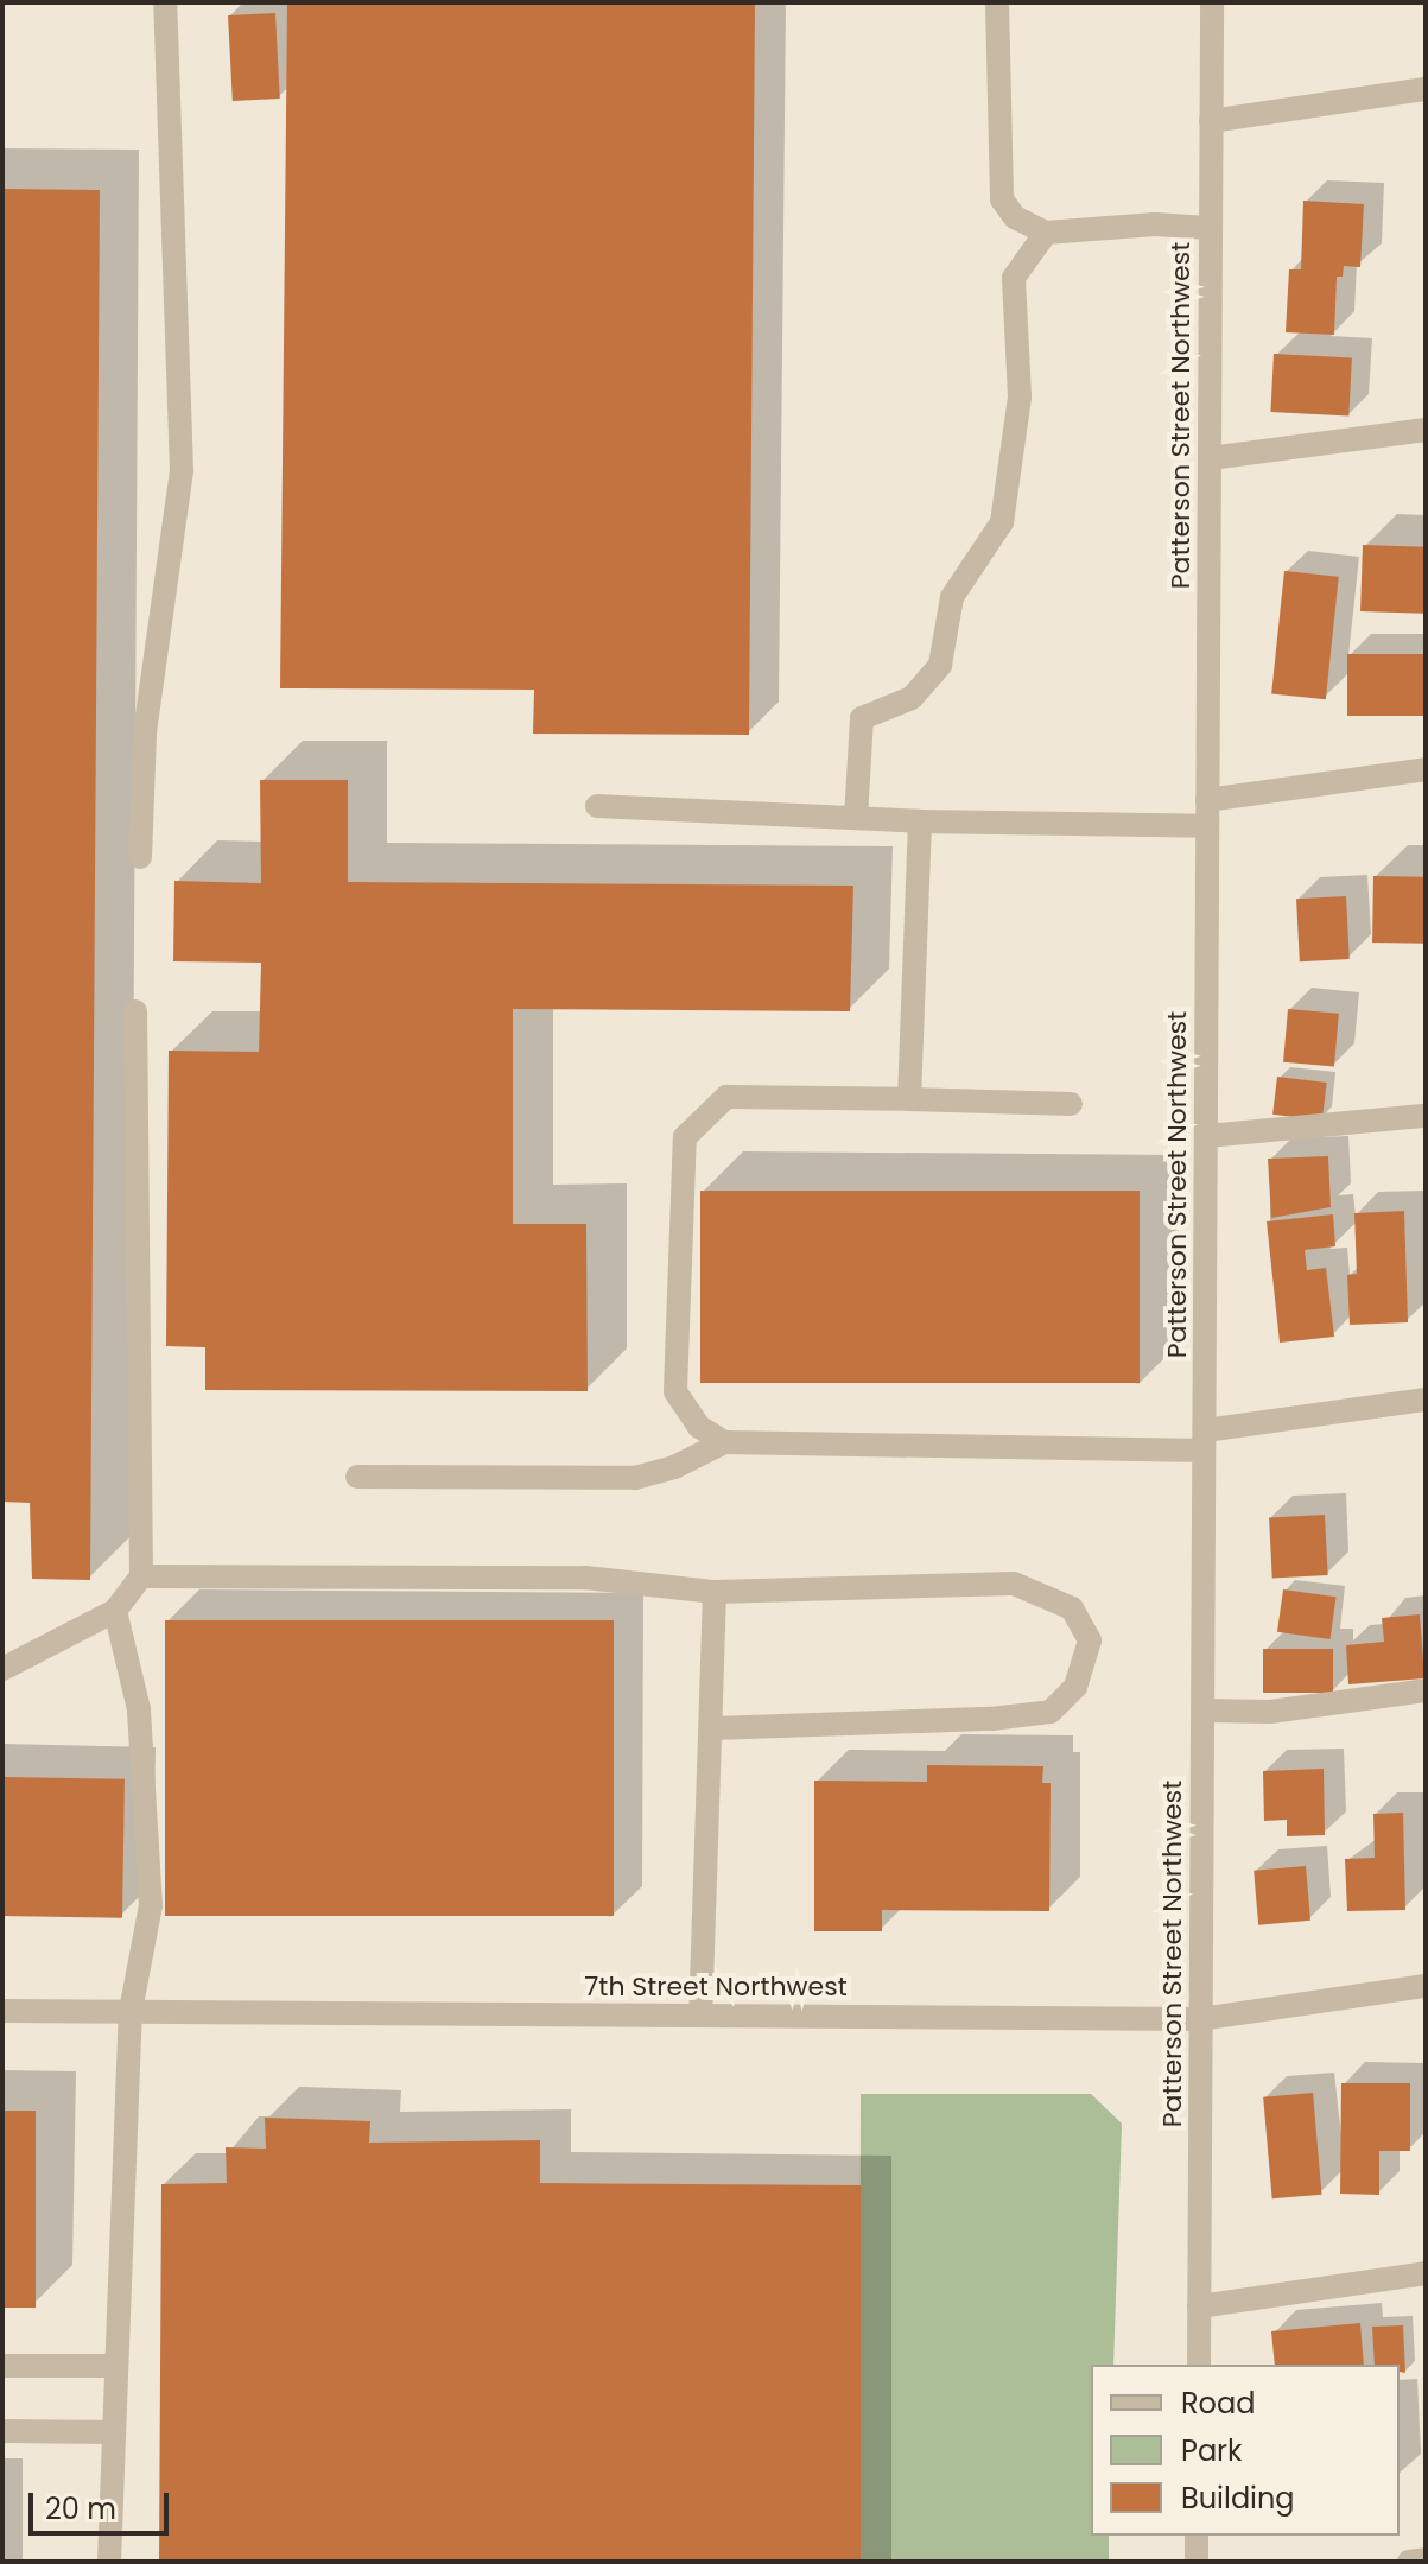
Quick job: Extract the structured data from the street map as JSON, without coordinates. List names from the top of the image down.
{
  "streets": {
    "street": ["Patterson Street Northwest", "7th Street Northwest"]
  },
  "crossings": [
    ["Patterson Street Northwest", "7th Street Northwest"]
  ],
  "legend": ["Road", "Park", "Building"],
  "scale_bar": "20 m"
}
